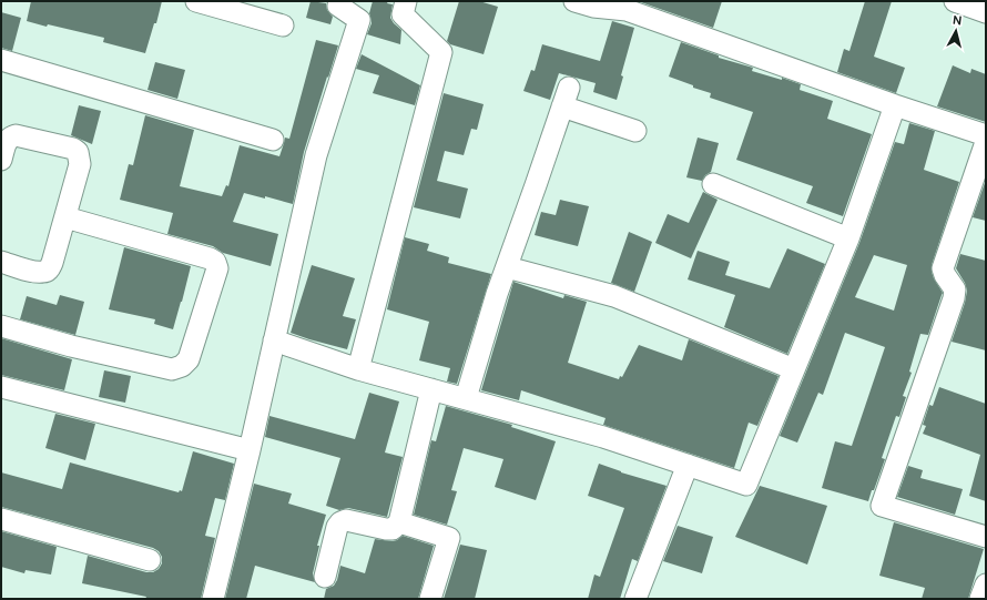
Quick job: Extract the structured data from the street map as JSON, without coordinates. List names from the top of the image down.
{
  "north": "top"
}
